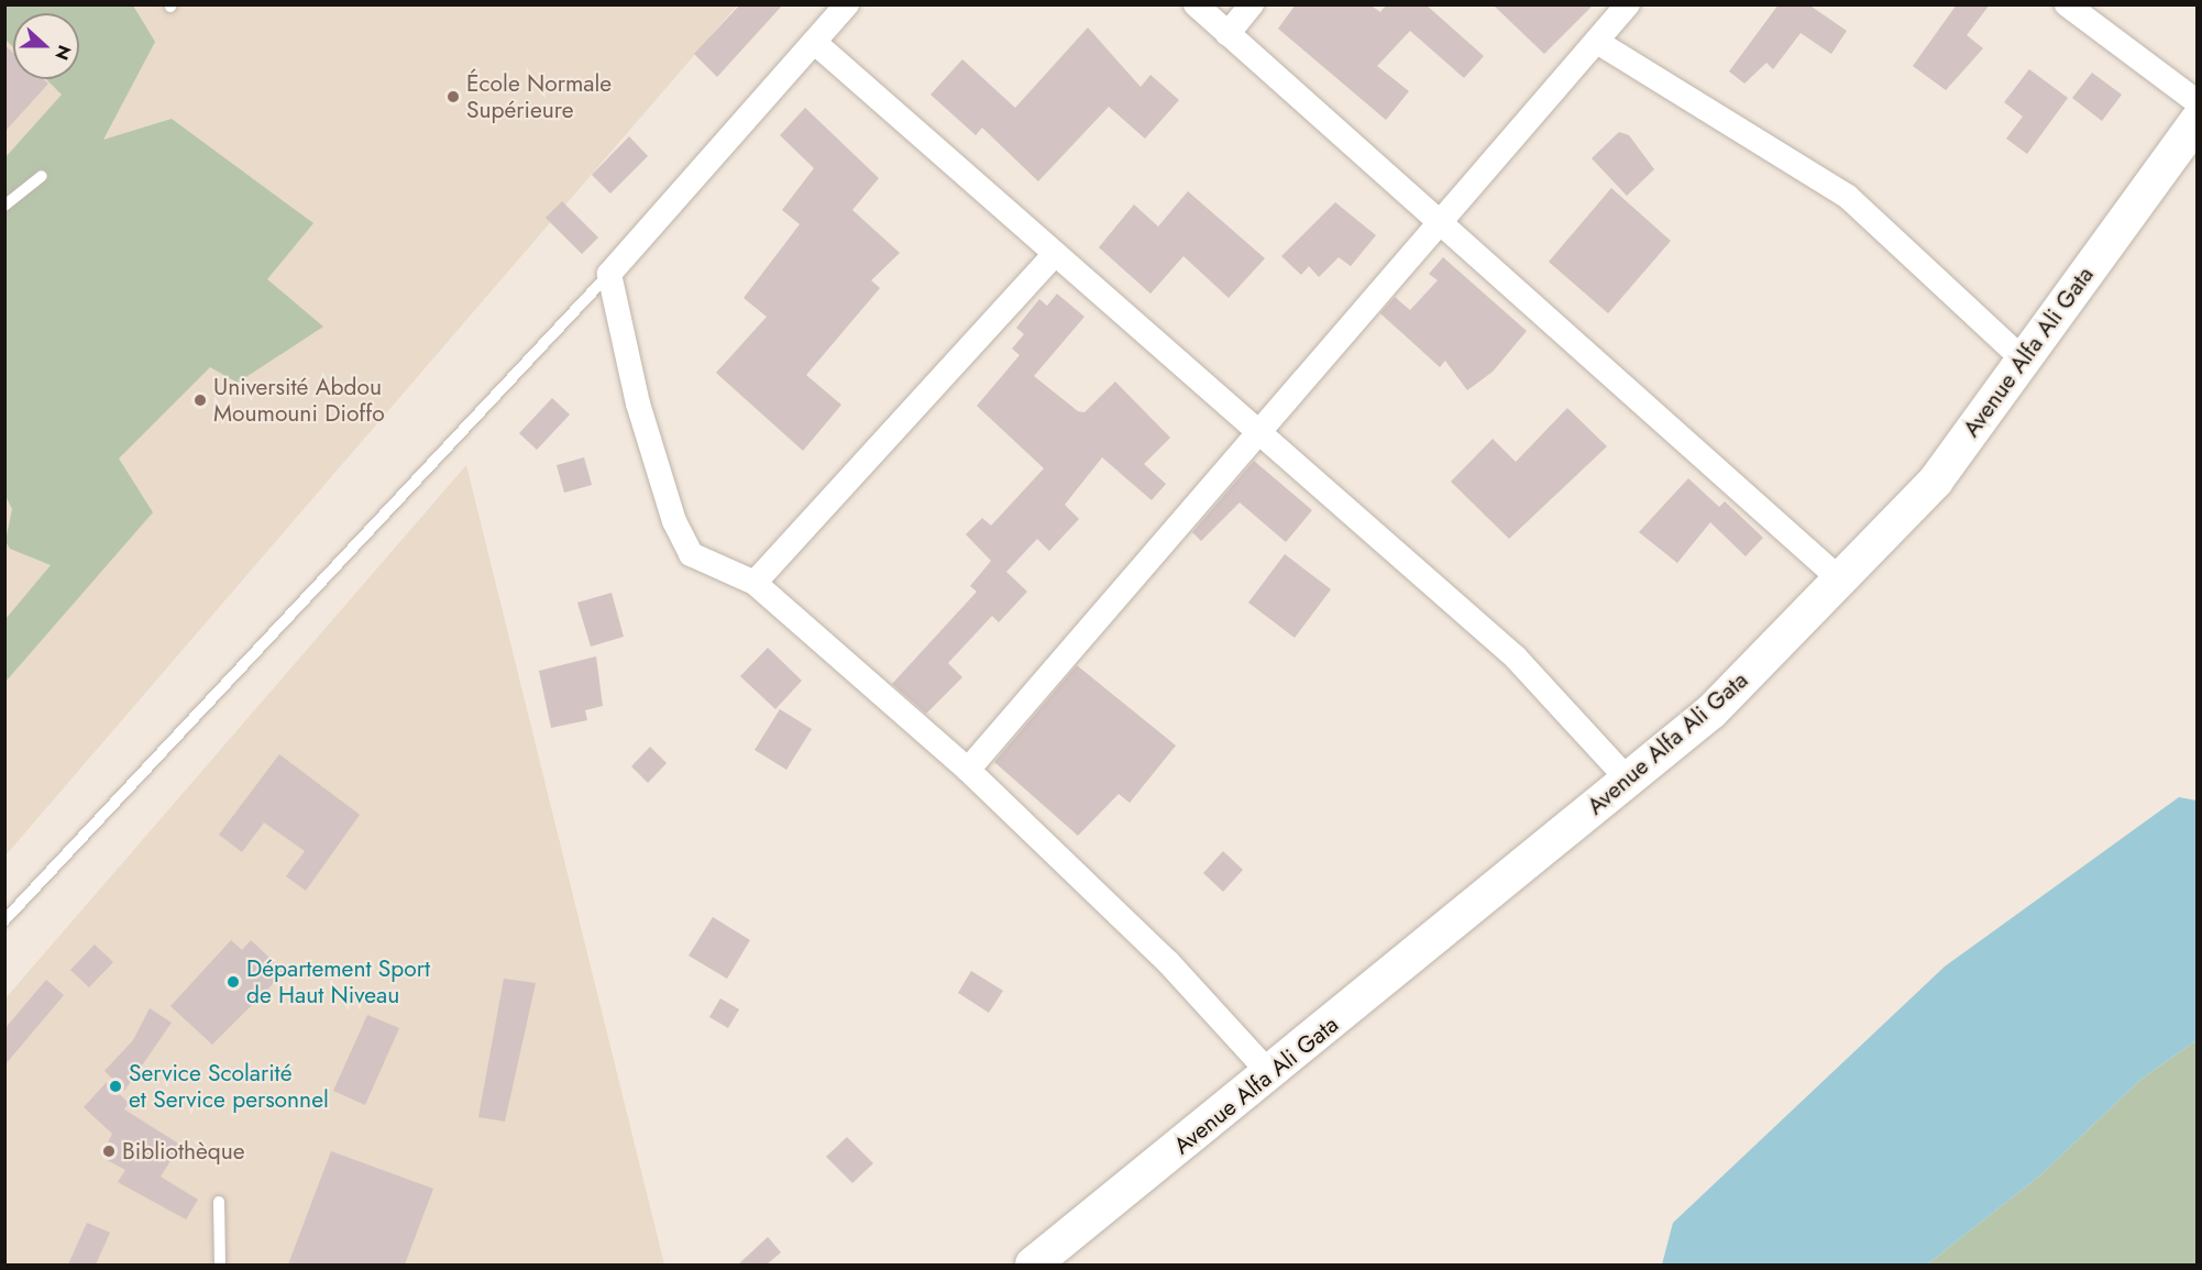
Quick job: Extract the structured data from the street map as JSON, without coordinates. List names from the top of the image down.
{
  "streets": {
    "street": ["Avenue Alfa Ali Gata"]
  },
  "places": [
    "École Normale Supérieure",
    "Université Abdou Moumouni Dioffo",
    "Département Sport de Haut Niveau",
    "Service Scolarité et Service personnel",
    "Bibliothèque"
  ],
  "north": "right"
}
